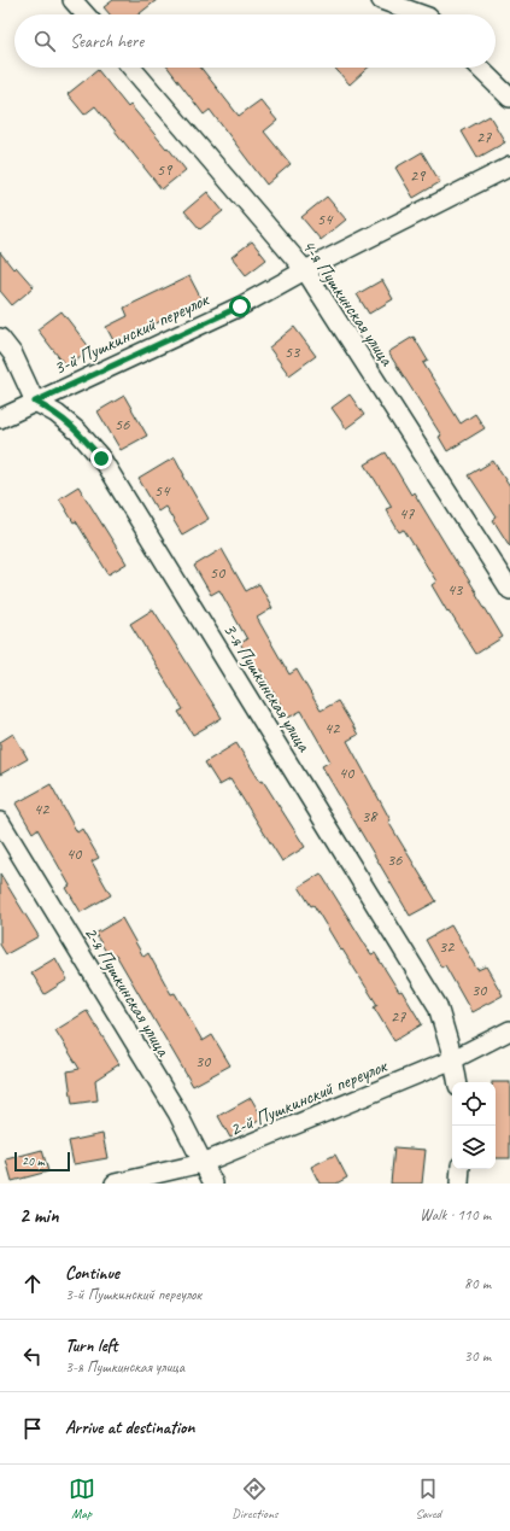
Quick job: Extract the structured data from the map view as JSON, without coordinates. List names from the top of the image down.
{
  "streets": {
    "street": [
      "4-я Пушкинская улица",
      "3-й Пушкинский переулок",
      "3-я Пушкинская улица",
      "2-я Пушкинская улица",
      "2-й Пушкинский переулок"
    ]
  },
  "crossings": [
    ["4-я Пушкинская улица", "3-й Пушкинский переулок"],
    ["3-й Пушкинский переулок", "3-я Пушкинская улица"],
    ["3-я Пушкинская улица", "2-й Пушкинский переулок"],
    ["2-я Пушкинская улица", "2-й Пушкинский переулок"]
  ],
  "house_numbers": [
    "27",
    "59",
    "29",
    "54",
    "53",
    "56",
    "54",
    "47",
    "50",
    "43",
    "42",
    "40",
    "42",
    "38",
    "40",
    "36",
    "32",
    "30",
    "27",
    "30"
  ],
  "scale_bar": "20 m",
  "page": {
    "search": "Search here",
    "scale": "20 m",
    "heading": ["2 min", "Walk · 110 m"],
    "list": [
      ["Continue", "3-й Пушкинский переулок", "80 m"],
      ["Turn left", "3-я Пушкинская улица", "30 m"],
      "Arrive at destination"
    ],
    "nav": ["Map", "Directions", "Saved"]
  }
}
